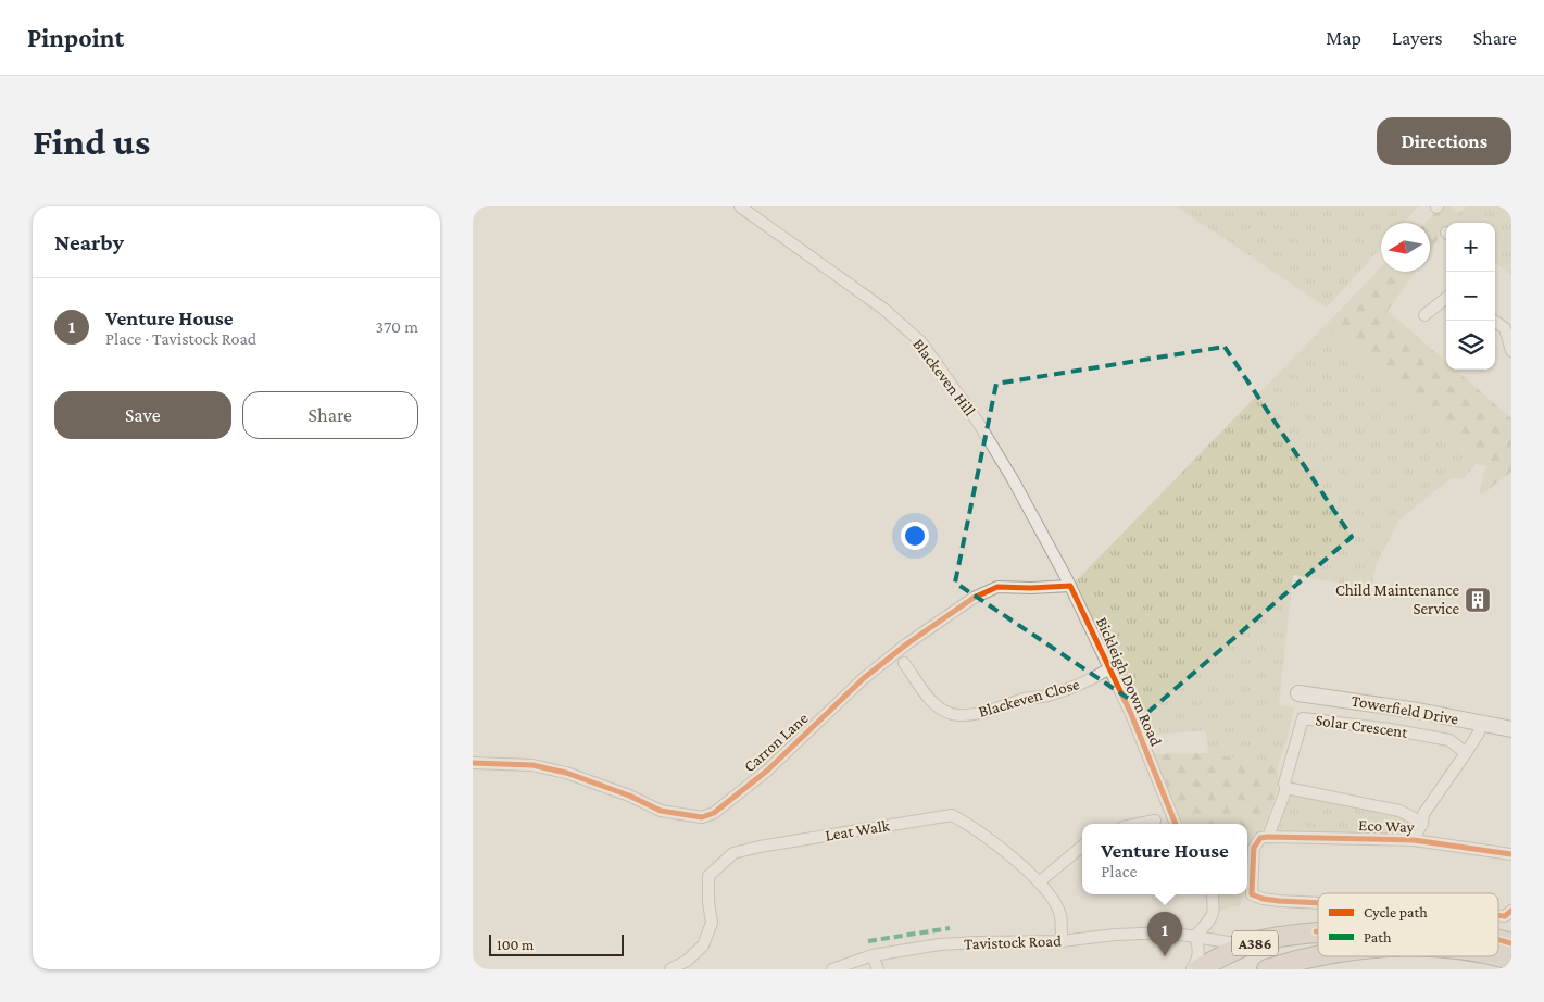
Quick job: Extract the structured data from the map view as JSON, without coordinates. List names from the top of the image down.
{
  "streets": {
    "highway": ["Tavistock Road", "A386"],
    "street": [
      "Blackeven Hill",
      "Bickleigh Down Road",
      "Blackeven Close",
      "Towerfield Drive",
      "Solar Crescent",
      "Carron Lane",
      "Eco Way",
      "Leat Walk"
    ]
  },
  "crossings": [
    ["Blackeven Hill", "Bickleigh Down Road"],
    ["Blackeven Hill", "Carron Lane"],
    ["Bickleigh Down Road", "Blackeven Close"],
    ["Bickleigh Down Road", "Carron Lane"],
    ["Leat Walk", "Tavistock Road"]
  ],
  "places": {
    "building": ["Child Maintenance Service"]
  },
  "legend": ["Cycle path", "Path"],
  "scale_bar": "100 m",
  "north": "left",
  "page": {
    "header": "Pinpoint",
    "nav": ["Map", "Layers", "Share"],
    "buttons": [
      "Directions",
      ["Save", "Share"]
    ],
    "title": "Find us",
    "heading": "Nearby",
    "map_buttons": ["+", "−"],
    "list": [
      {
        "mark": "1",
        "name": "Venture House",
        "note": "Place · Tavistock Road",
        "value": "370 m"
      }
    ],
    "popup": ["Venture House", "Place"],
    "pins": "1",
    "scale": "100 m"
  }
}
